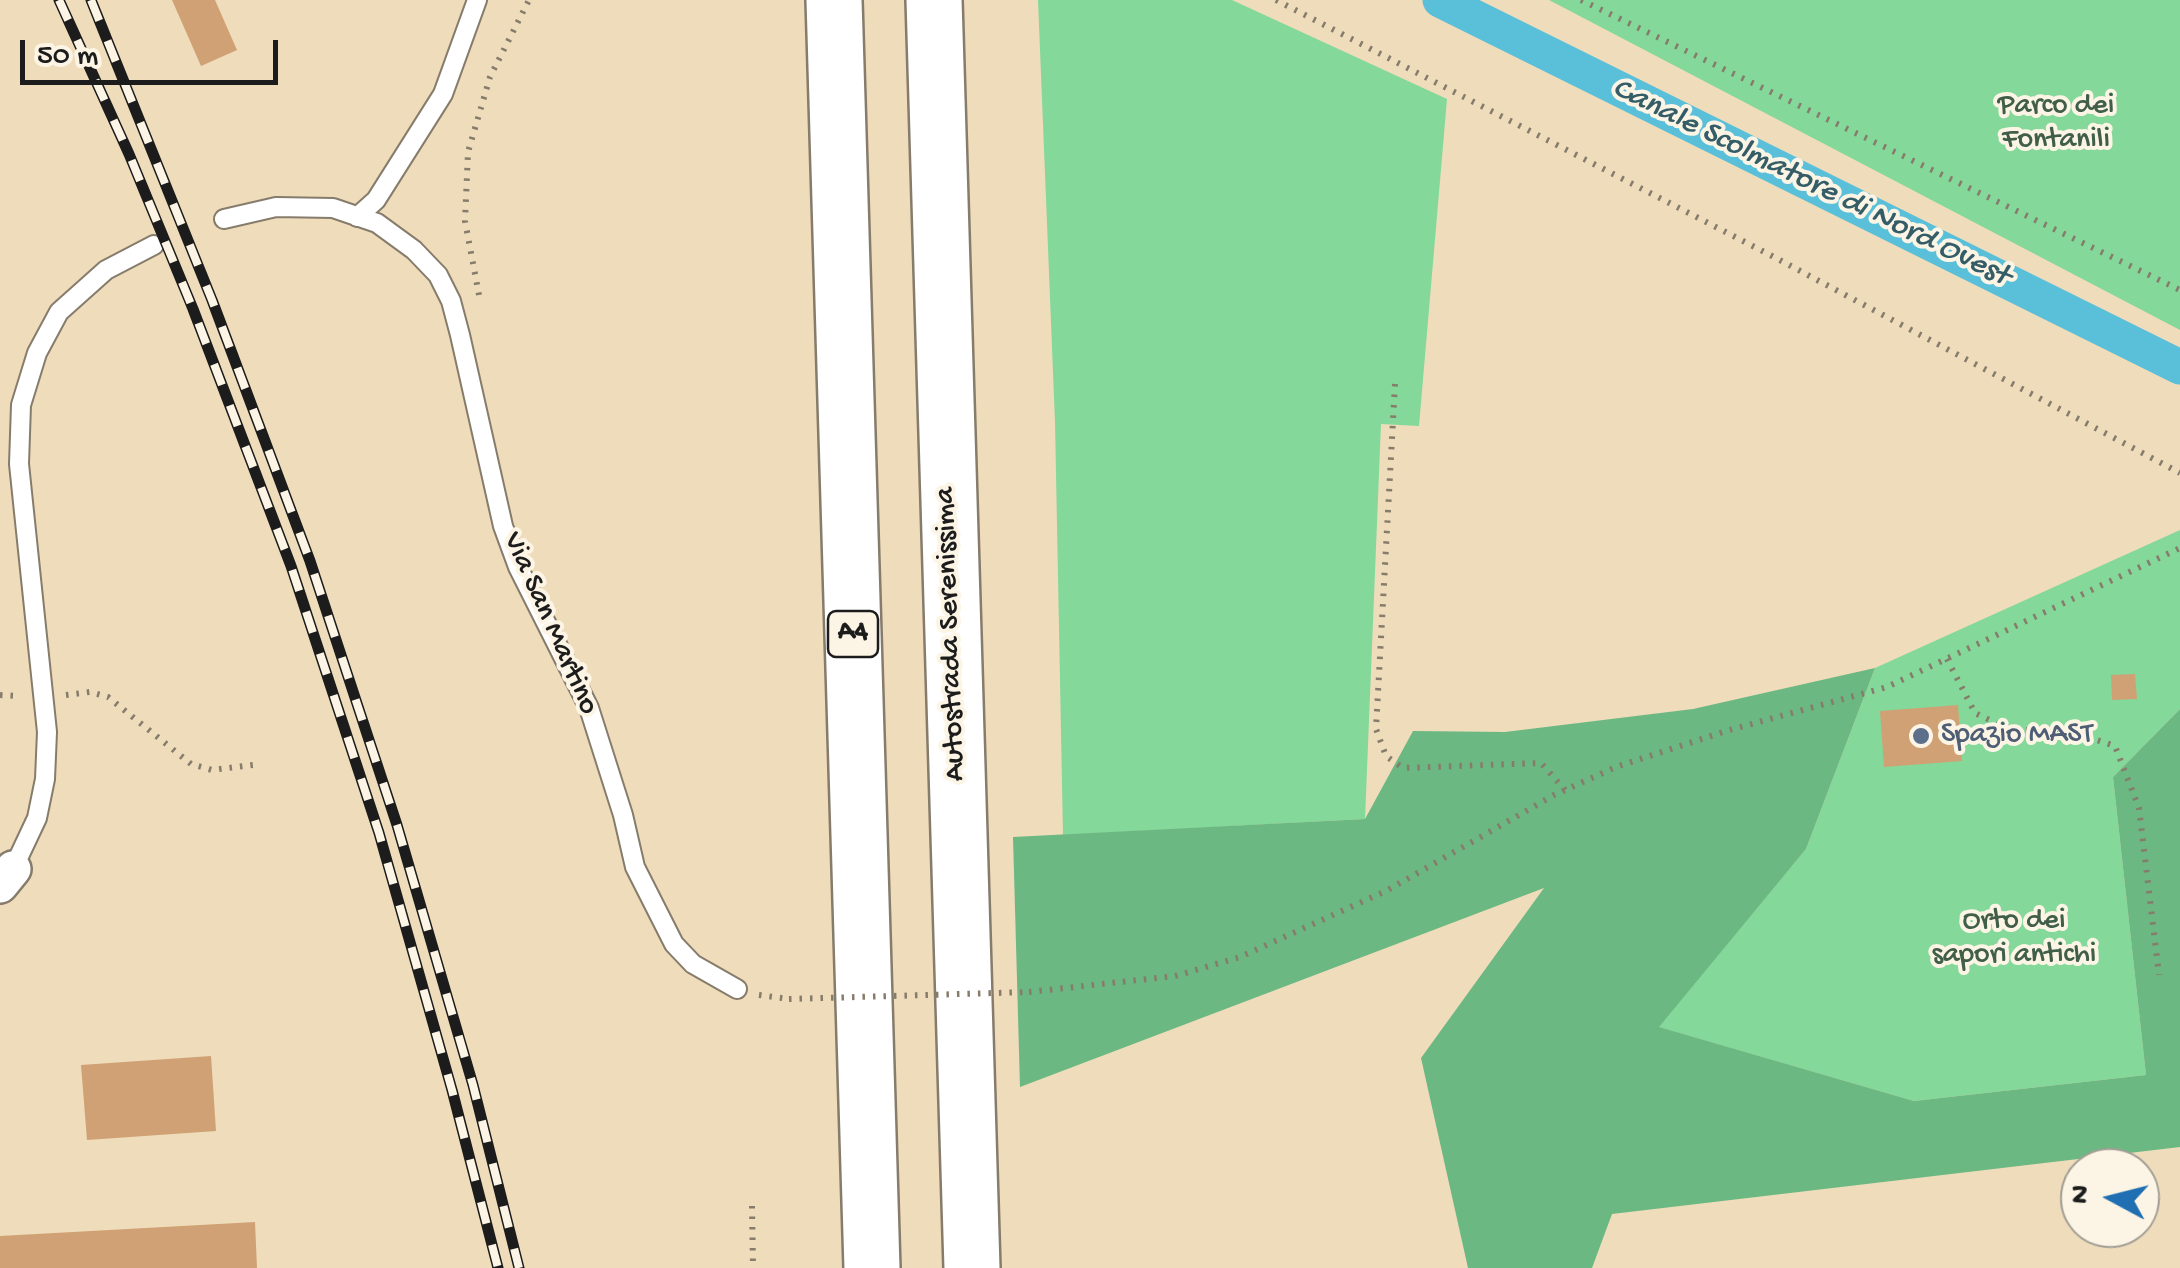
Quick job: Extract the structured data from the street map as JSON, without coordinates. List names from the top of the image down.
{
  "streets": {
    "highway": ["A4", "Autostrada Serenissima"],
    "lane": ["Via San Martino"]
  },
  "water": ["Canale Scolmatore di Nord Ovest"],
  "parks": ["Parco dei Fontanili", "Orto dei sapori antichi"],
  "places": ["Spazio MAST"],
  "scale_bar": "50 m",
  "north": "left"
}
